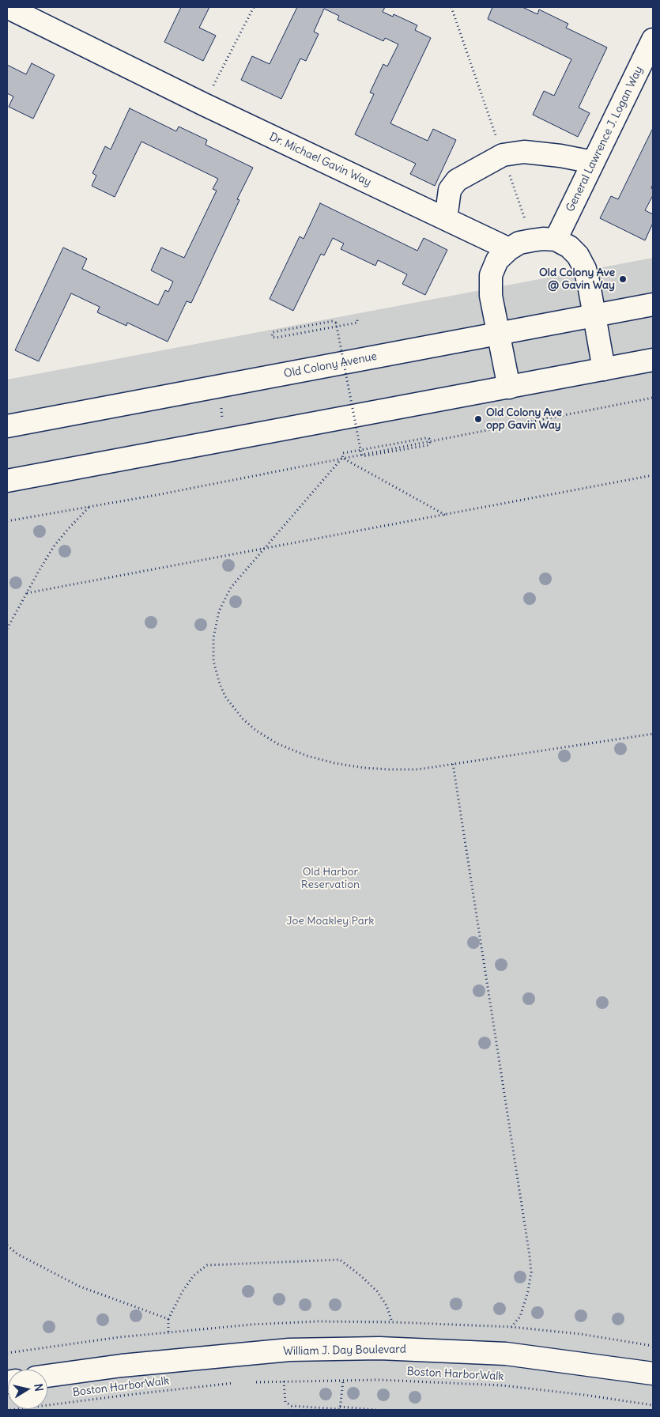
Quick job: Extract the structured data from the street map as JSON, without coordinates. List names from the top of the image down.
{
  "streets": {
    "main road": [
      "General Lawrence J. Logan Way",
      "Dr. Michael Gavin Way",
      "Old Colony Avenue",
      "William J. Day Boulevard"
    ],
    "path": ["Boston HarborWalk"]
  },
  "crossings": [
    ["General Lawrence J. Logan Way", "Dr. Michael Gavin Way"],
    ["General Lawrence J. Logan Way", "Old Colony Avenue"],
    ["Dr. Michael Gavin Way", "Old Colony Avenue"]
  ],
  "parks": ["Old Harbor Reservation", "Joe Moakley Park"],
  "places": ["Old Colony Ave @ Gavin Way", "Old Colony Ave opp Gavin Way"],
  "north": "right"
}
